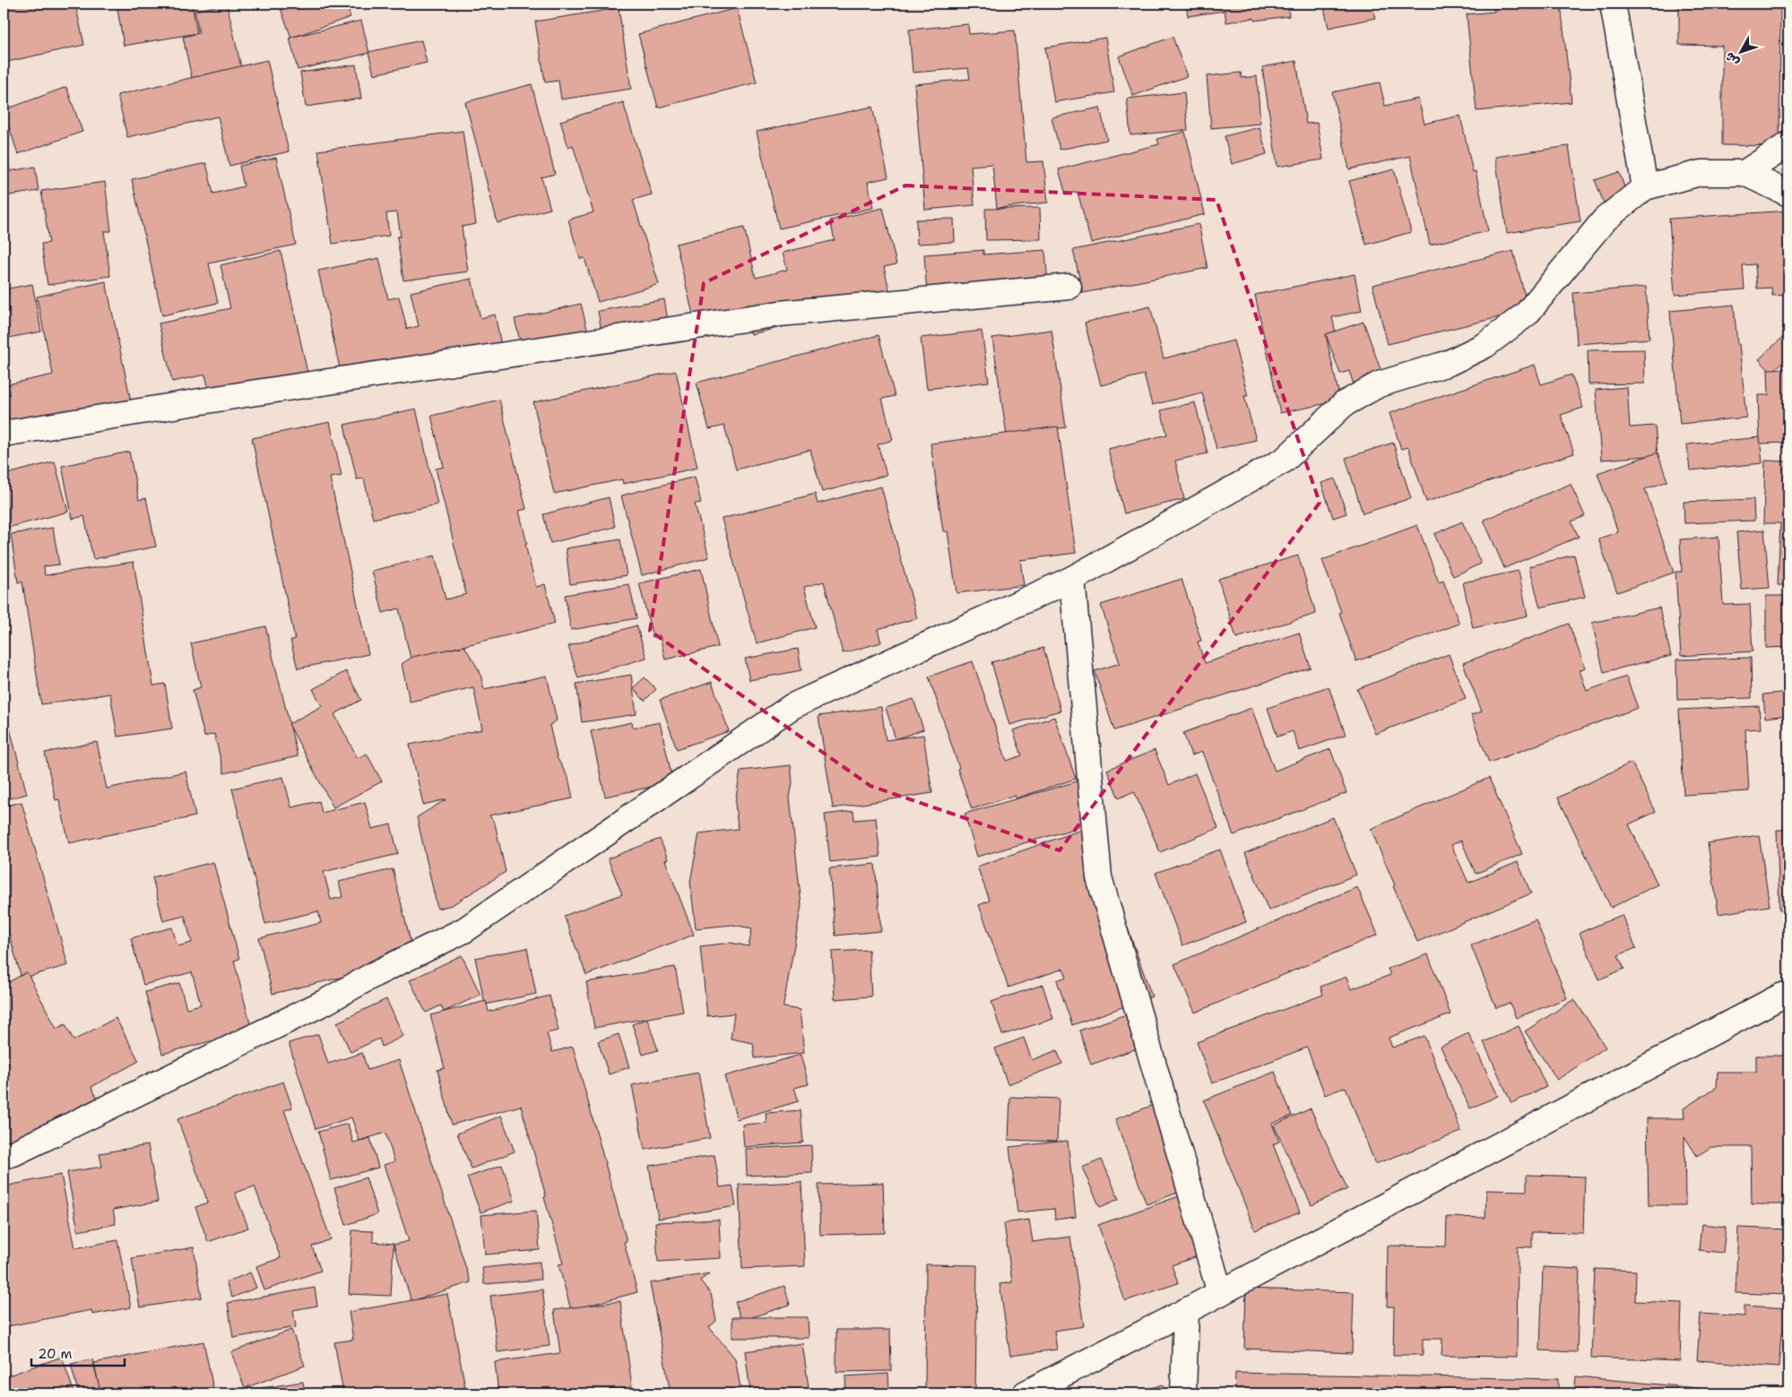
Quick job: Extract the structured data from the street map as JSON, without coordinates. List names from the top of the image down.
{
  "scale_bar": "20 m",
  "north": "bottom left"
}
